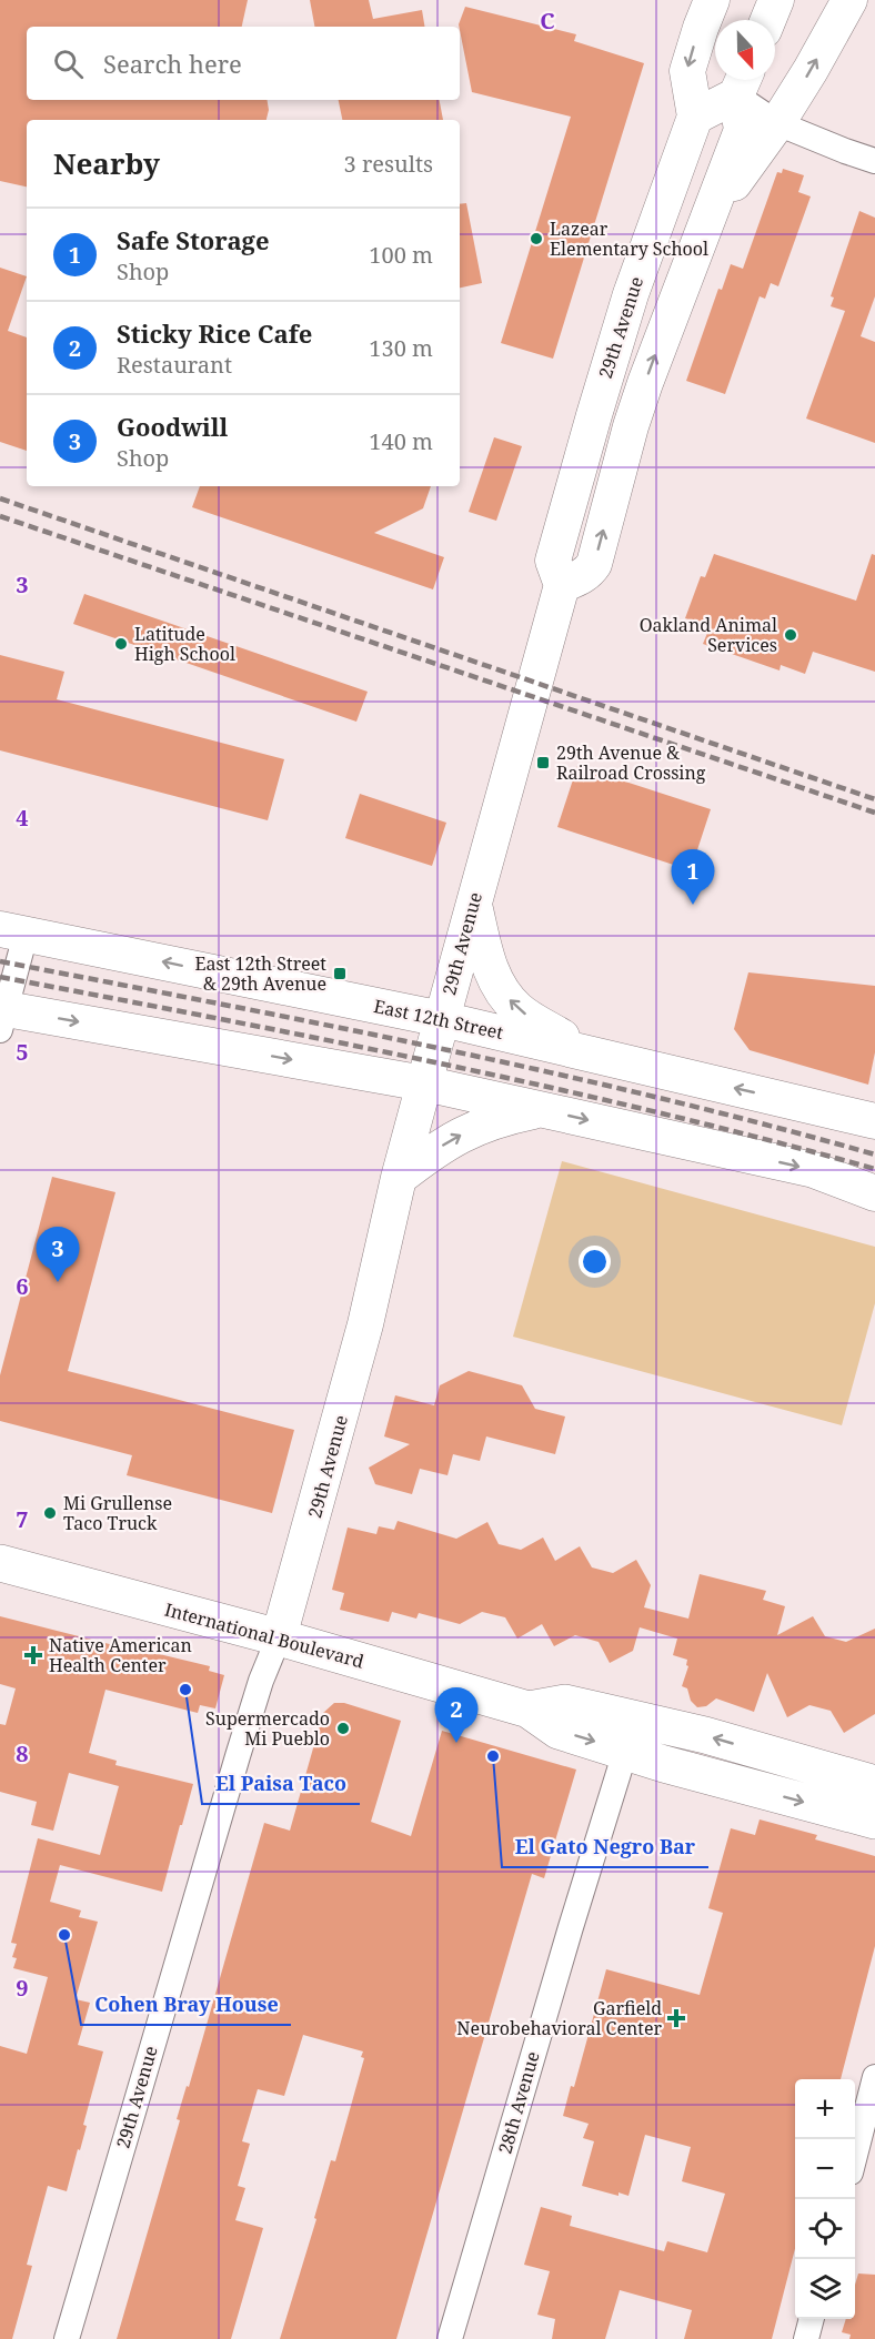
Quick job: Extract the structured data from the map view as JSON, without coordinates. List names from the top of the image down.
{
  "streets": {
    "main road": ["29th Avenue", "East 12th Street", "International Boulevard"],
    "street": ["28th Avenue"]
  },
  "crossings": [
    ["29th Avenue", "East 12th Street"],
    ["29th Avenue", "International Boulevard"],
    ["International Boulevard", "28th Avenue"]
  ],
  "places": {
    "other": [
      "Lazear Elementary School",
      "Oakland Animal Services",
      "Latitude High School",
      "Mi Grullense Taco Truck",
      "El Paisa Taco",
      "Supermercado Mi Pueblo",
      "El Gato Negro Bar",
      "Cohen Bray House"
    ],
    "transit": ["29th Avenue & Railroad Crossing", "East 12th Street & 29th Avenue"],
    "health": ["Native American Health Center", "Garfield Neurobehavioral Center"]
  },
  "north": "bottom",
  "page": {
    "search": "Search here",
    "heading": ["Nearby", "3 results"],
    "list": [
      {
        "mark": "1",
        "name": "Safe Storage",
        "note": "Shop",
        "value": "100 m"
      },
      {
        "mark": "2",
        "name": "Sticky Rice Cafe",
        "note": "Restaurant",
        "value": "130 m"
      },
      {
        "mark": "3",
        "name": "Goodwill",
        "note": "Shop",
        "value": "140 m"
      }
    ],
    "pins": ["1", "3", "2"],
    "map_buttons": ["+", "−"]
  },
  "grid": {
    "columns": ["C"],
    "rows": [
      "3",
      "4",
      "5",
      "6",
      "7",
      "8",
      "9"
    ]
  }
}
